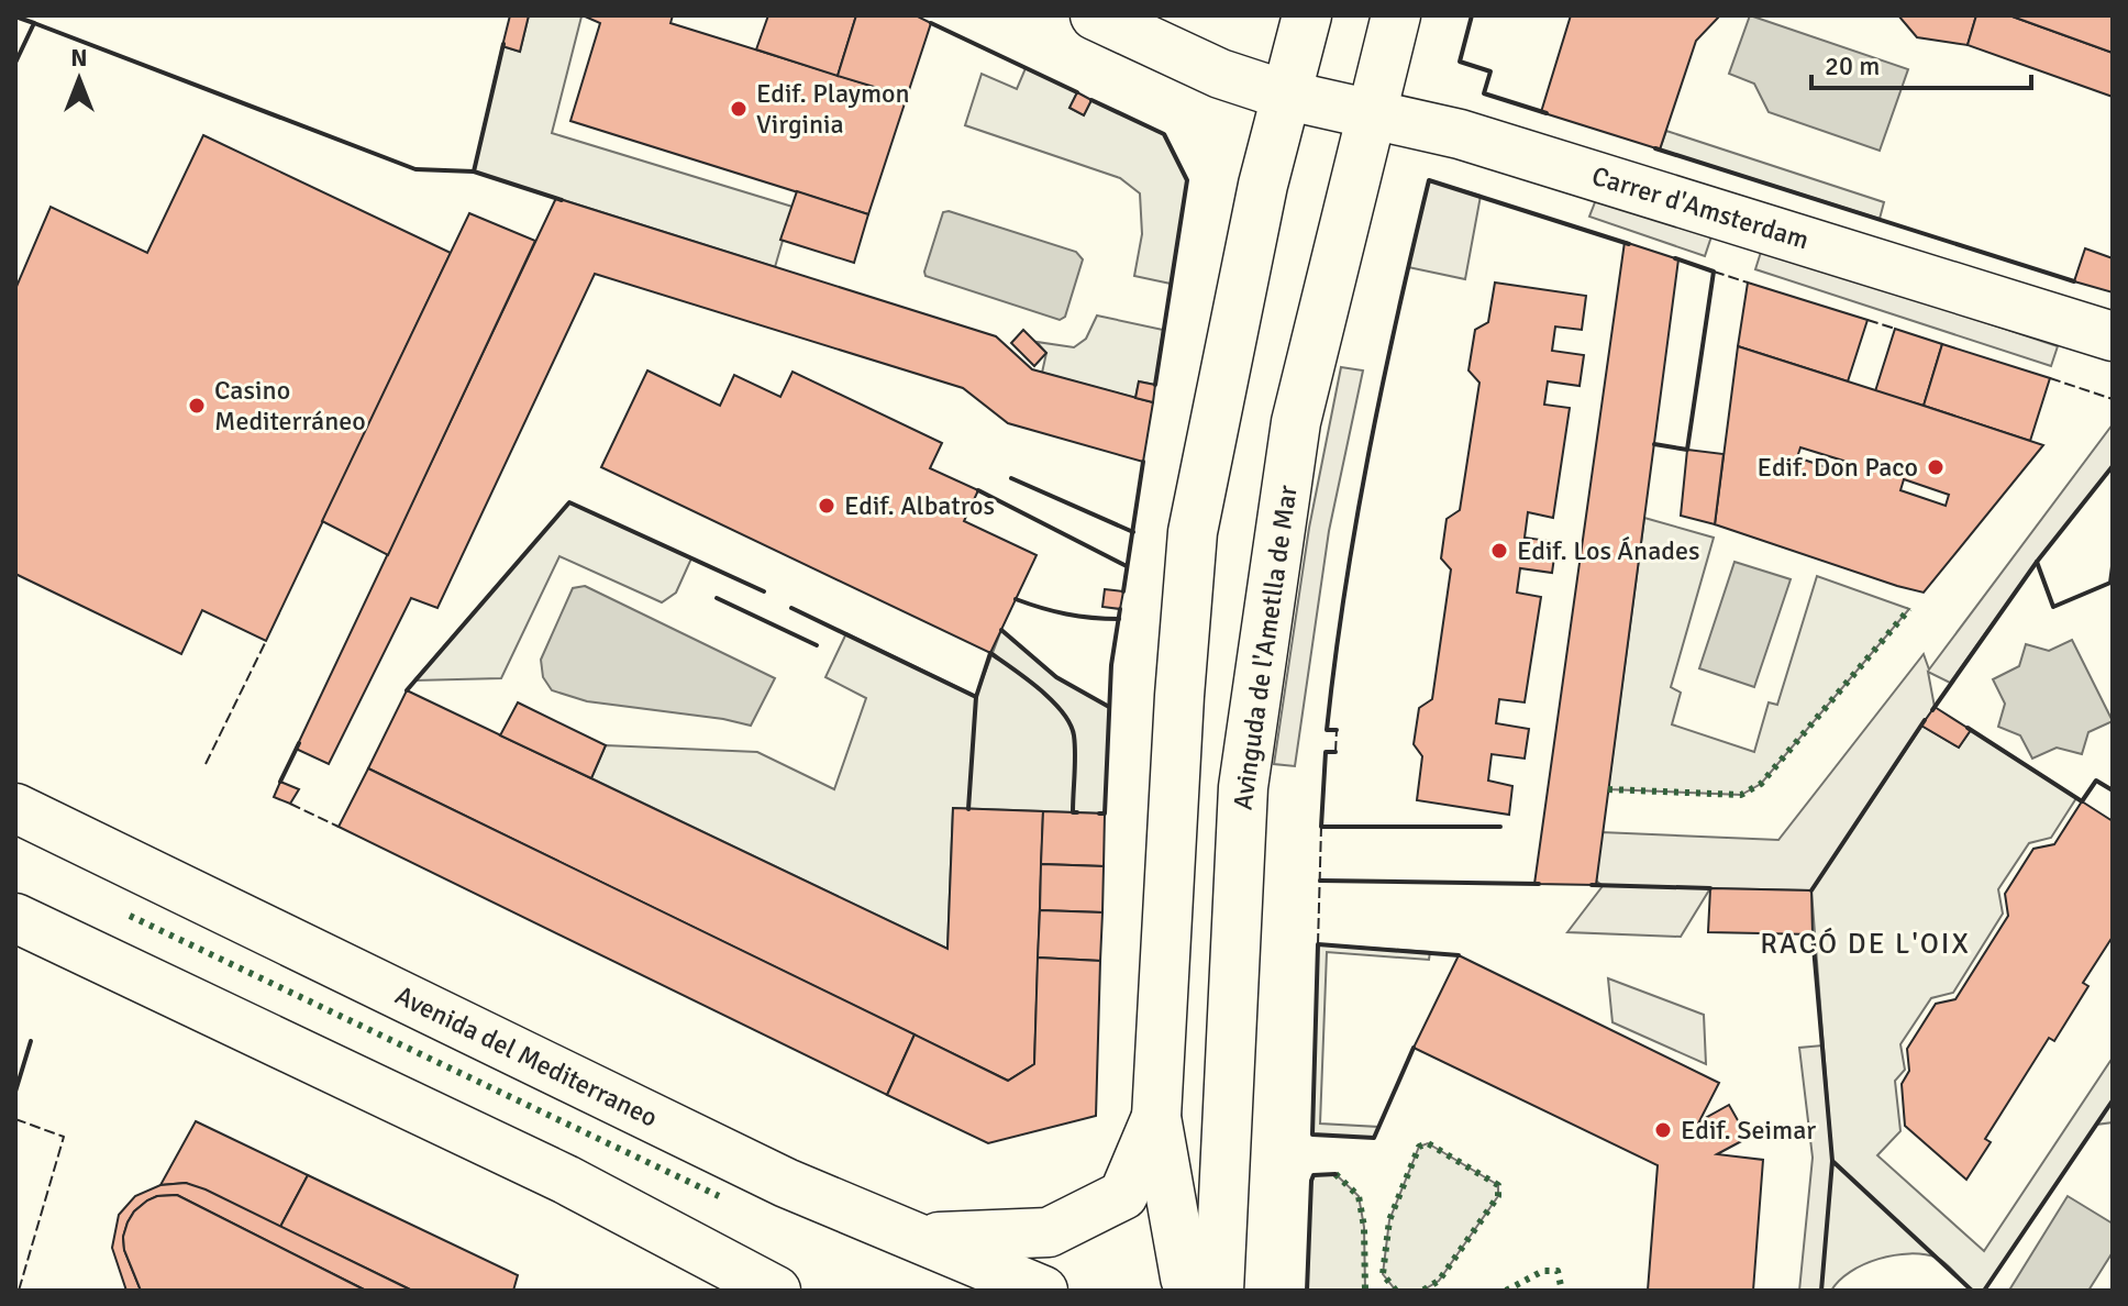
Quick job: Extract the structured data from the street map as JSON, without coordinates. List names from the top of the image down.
{
  "streets": {
    "street": ["Carrer d'Amsterdam", "Avinguda de l'Ametlla de Mar", "Avenida del Mediterraneo"]
  },
  "crossings": [
    ["Carrer d'Amsterdam", "Avinguda de l'Ametlla de Mar"]
  ],
  "districts": ["RACÓ DE L'OIX"],
  "places": [
    "Edif. Playmon Virginia",
    "Casino Mediterráneo",
    "Edif. Don Paco",
    "Edif. Albatros",
    "Edif. Los Ánades",
    "Edif. Seimar"
  ],
  "scale_bar": "20 m",
  "north": "top"
}
